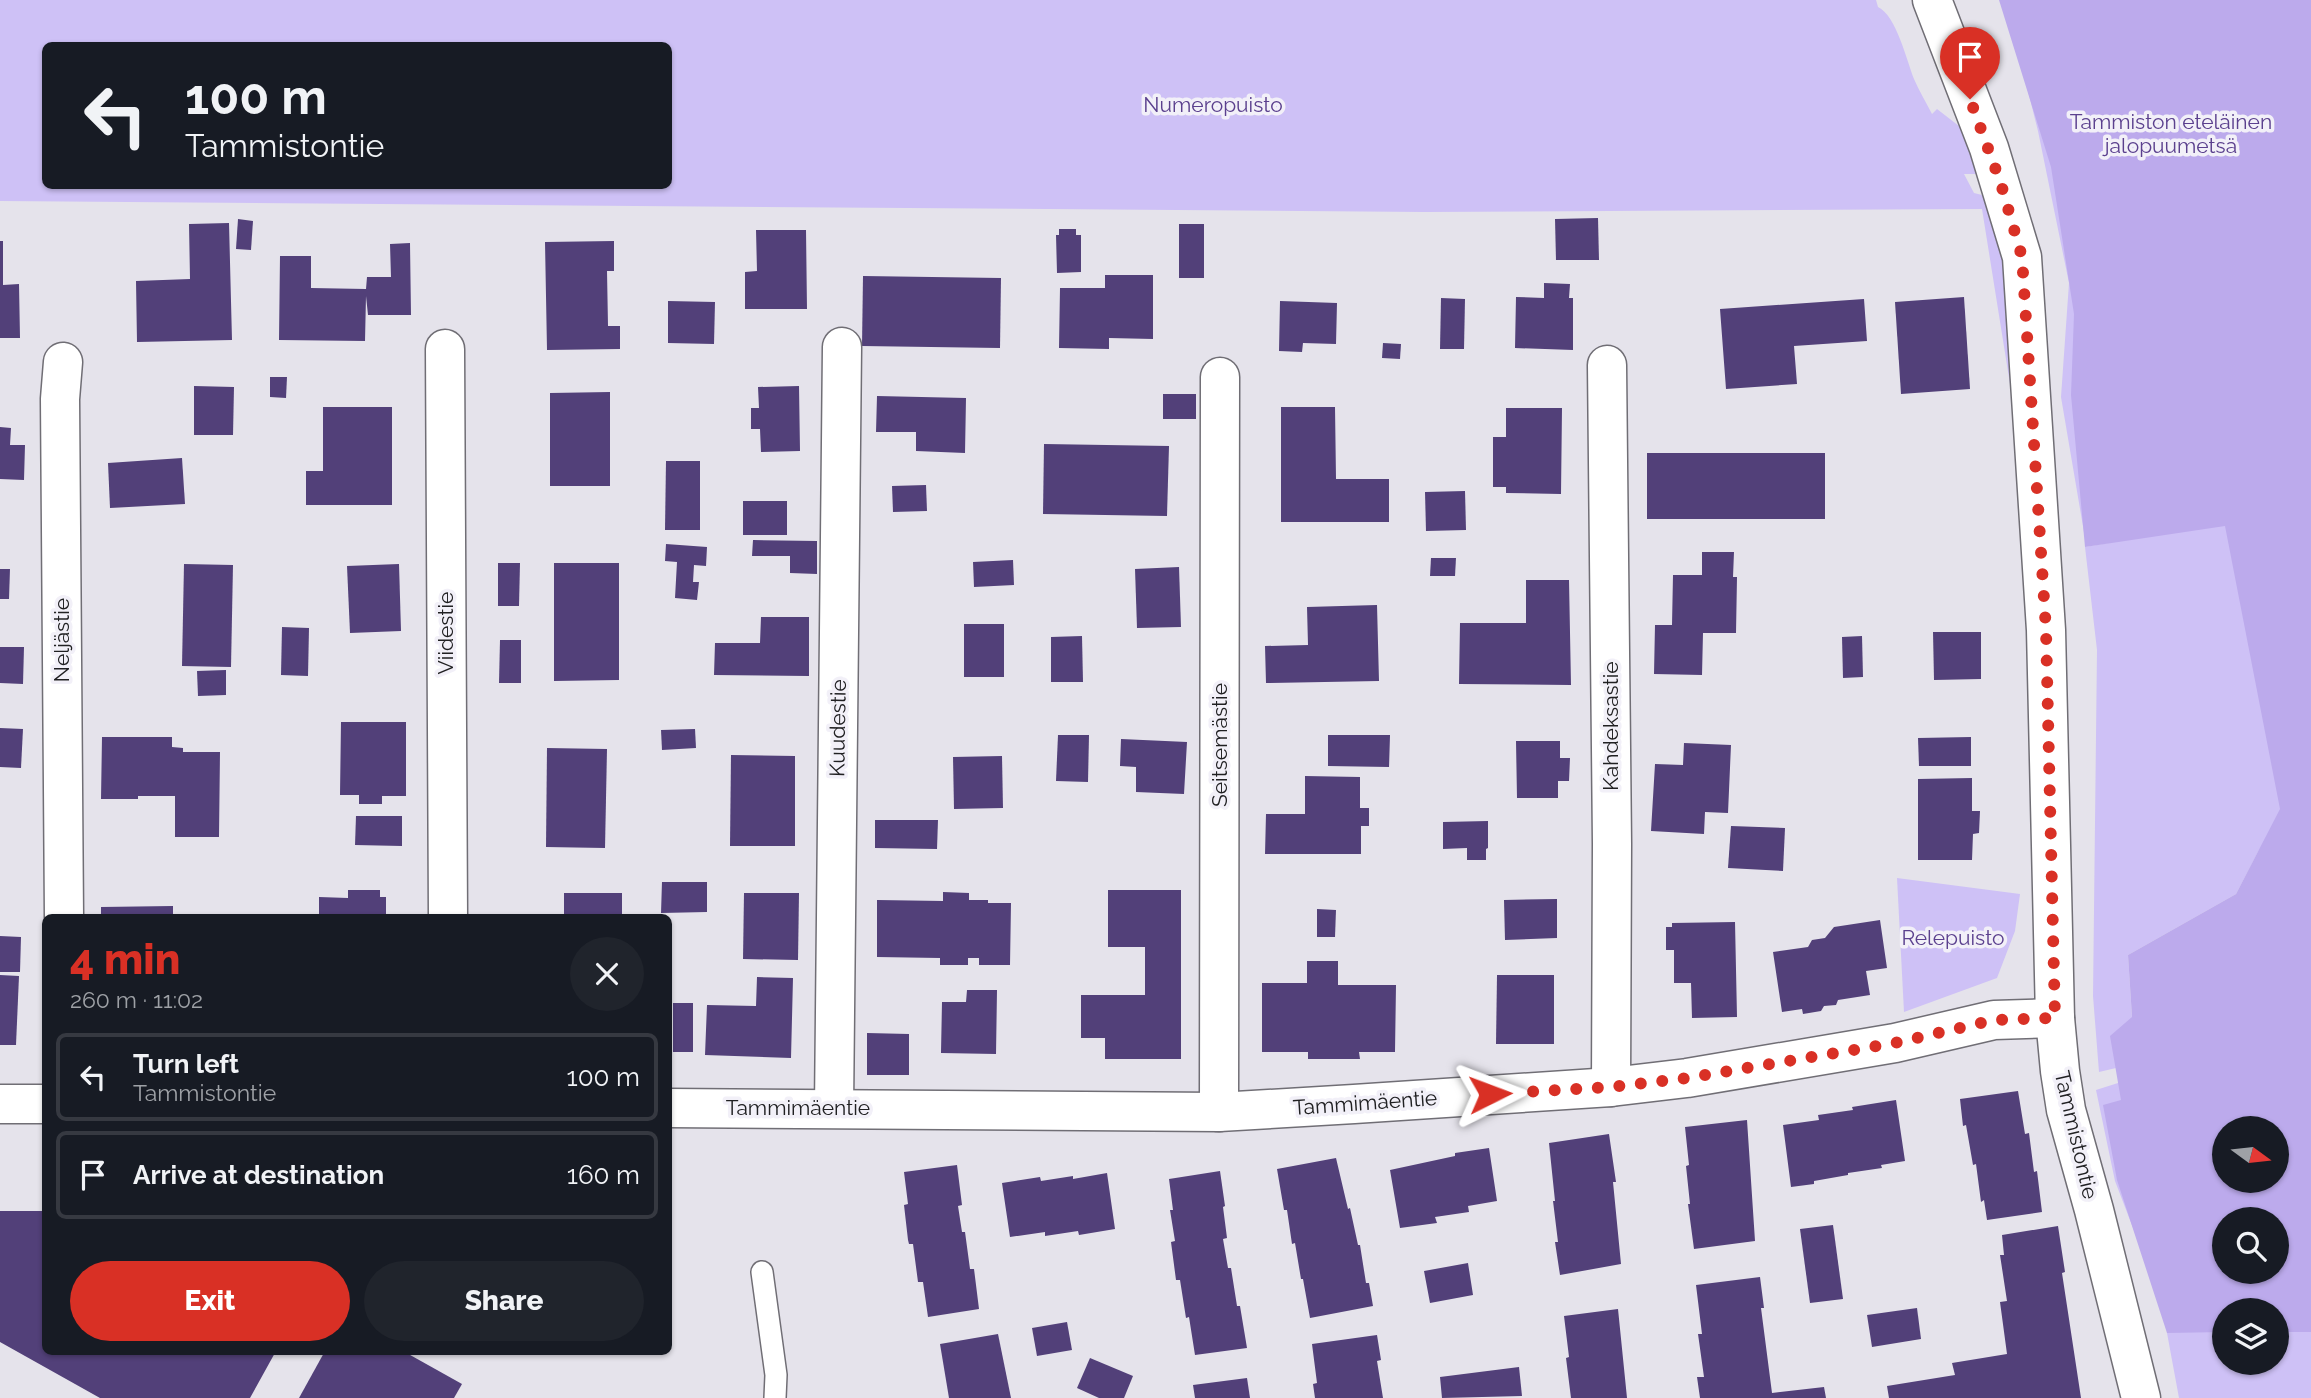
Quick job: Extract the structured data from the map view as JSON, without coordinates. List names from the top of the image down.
{
  "streets": {
    "street": [
      "Viidestie",
      "Neljästie",
      "Kahdeksastie",
      "Kuudestie",
      "Seitsemästie",
      "Tammimäentie",
      "Tammistontie"
    ]
  },
  "crossings": [
    ["Kahdeksastie", "Tammimäentie"],
    ["Kuudestie", "Tammimäentie"],
    ["Seitsemästie", "Tammimäentie"],
    ["Tammimäentie", "Tammistontie"]
  ],
  "parks": ["Numeropuisto", "Tammiston eteläinen jalopuumetsä", "Relepuisto"],
  "north": "right",
  "page": {
    "turn": ["100 m", "Tammistontie"],
    "heading": ["4 min", "260 m · 11:02"],
    "list": [
      {
        "name": "Turn left",
        "note": "Tammistontie",
        "value": "100 m"
      },
      {
        "name": "Arrive at destination",
        "value": "160 m"
      }
    ],
    "buttons": ["Exit", "Share"]
  }
}
